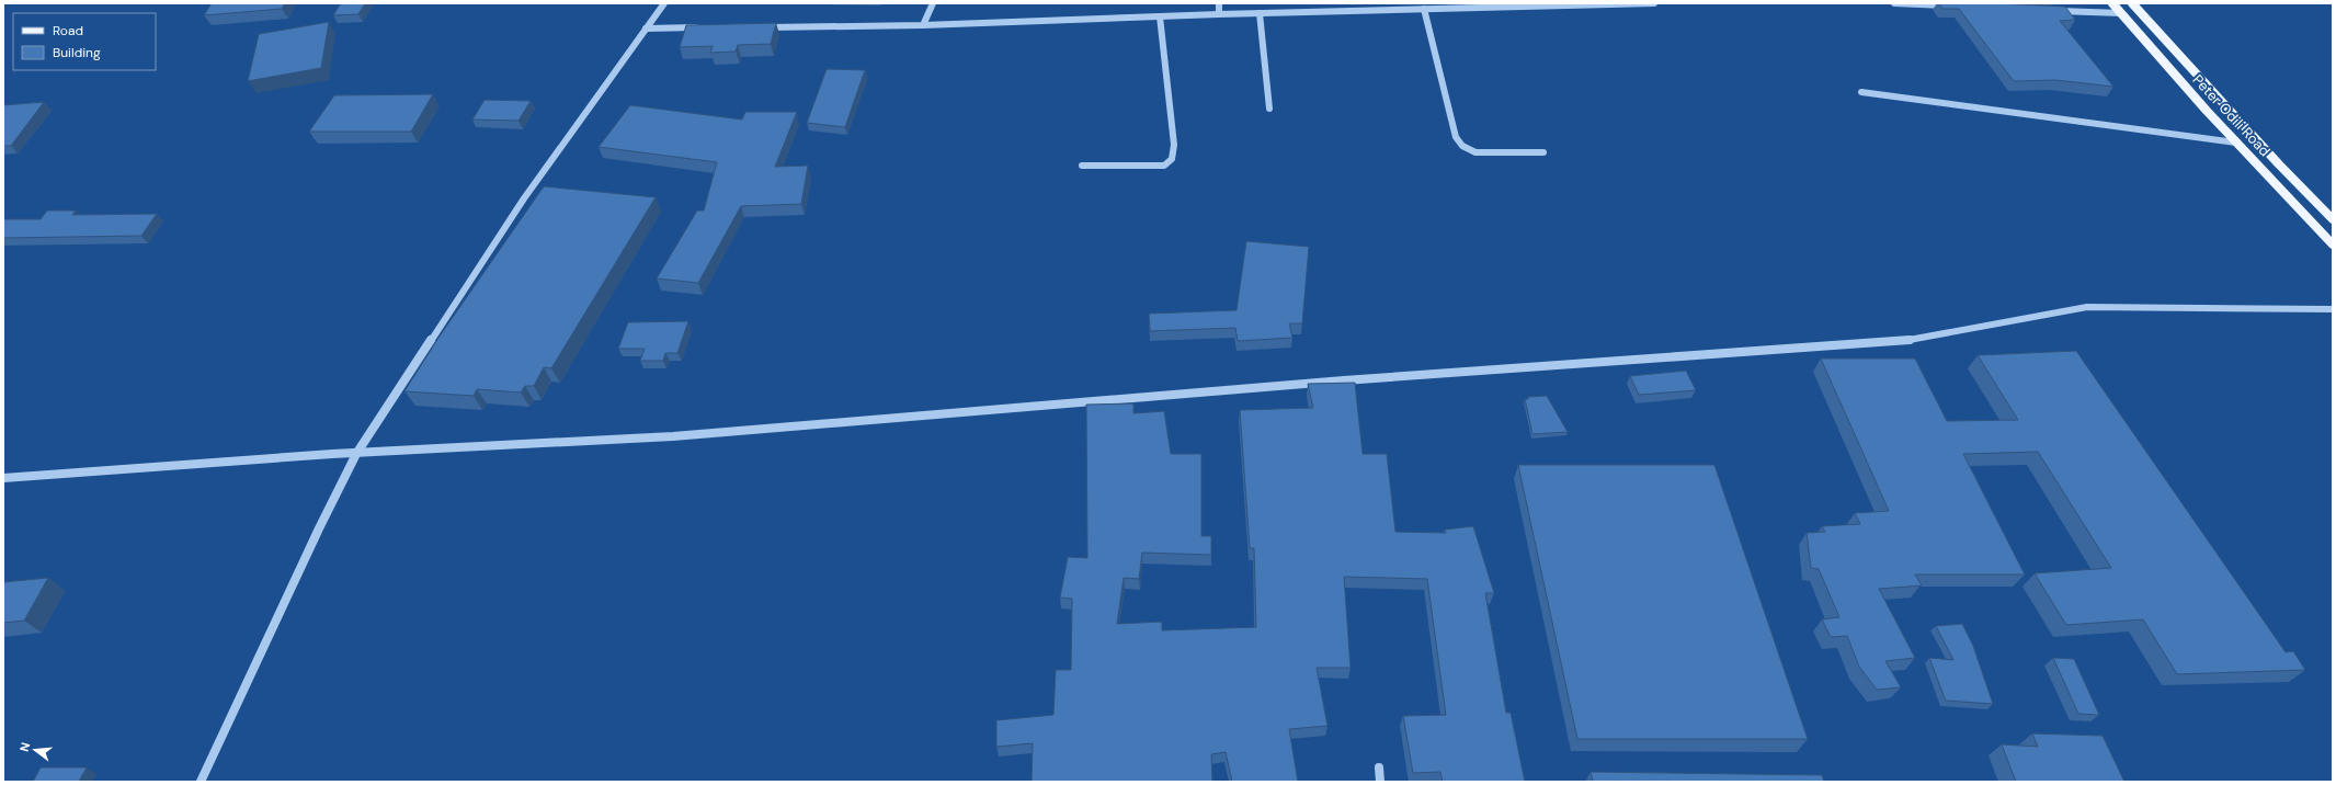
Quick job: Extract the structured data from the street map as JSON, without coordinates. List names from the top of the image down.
{
  "streets": {
    "main road": ["Peter Odili Road"]
  },
  "legend": ["Road", "Building"],
  "north": "left"
}
